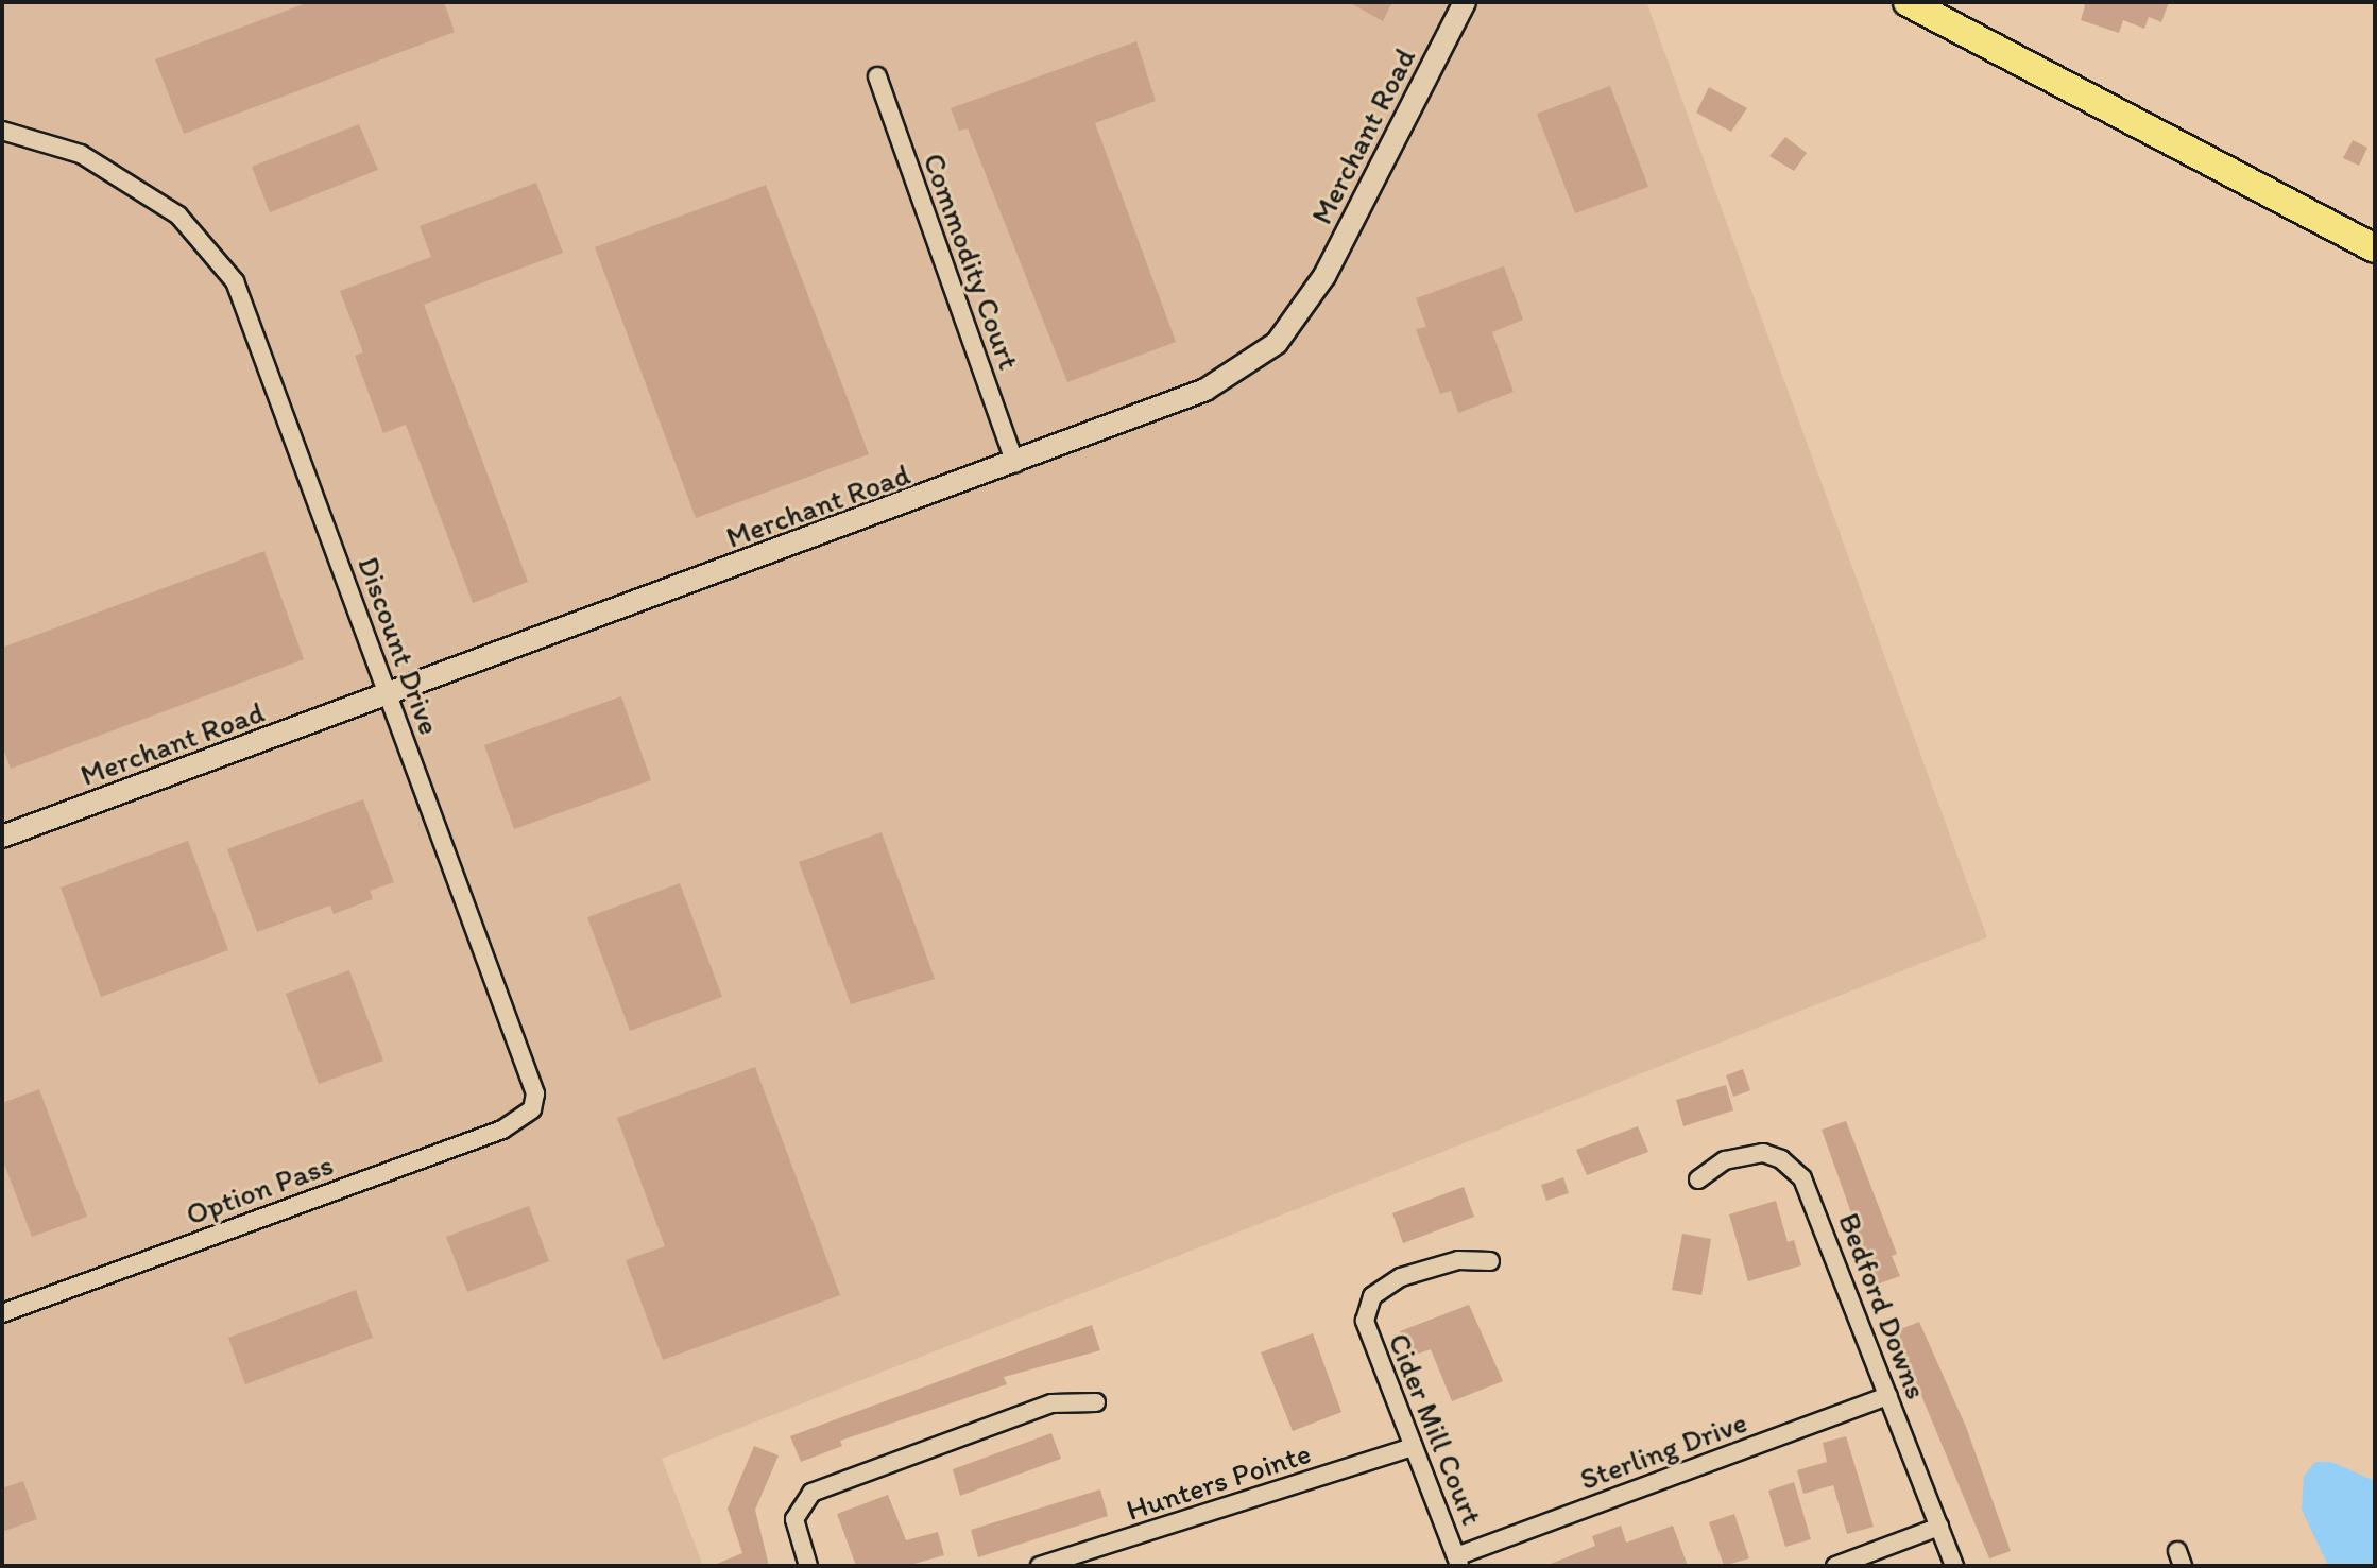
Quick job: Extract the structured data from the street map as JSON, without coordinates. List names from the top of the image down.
{
  "streets": {
    "street": [
      "Merchant Road",
      "Commodity Court",
      "Discount Drive",
      "Option Pass",
      "Bedford Downs",
      "Cider Mill Court",
      "Sterling Drive",
      "Hunters Pointe"
    ]
  },
  "crossings": [
    ["Merchant Road", "Commodity Court"],
    ["Merchant Road", "Discount Drive"],
    ["Discount Drive", "Option Pass"],
    ["Bedford Downs", "Sterling Drive"],
    ["Cider Mill Court", "Sterling Drive"],
    ["Cider Mill Court", "Hunters Pointe"]
  ]
}
